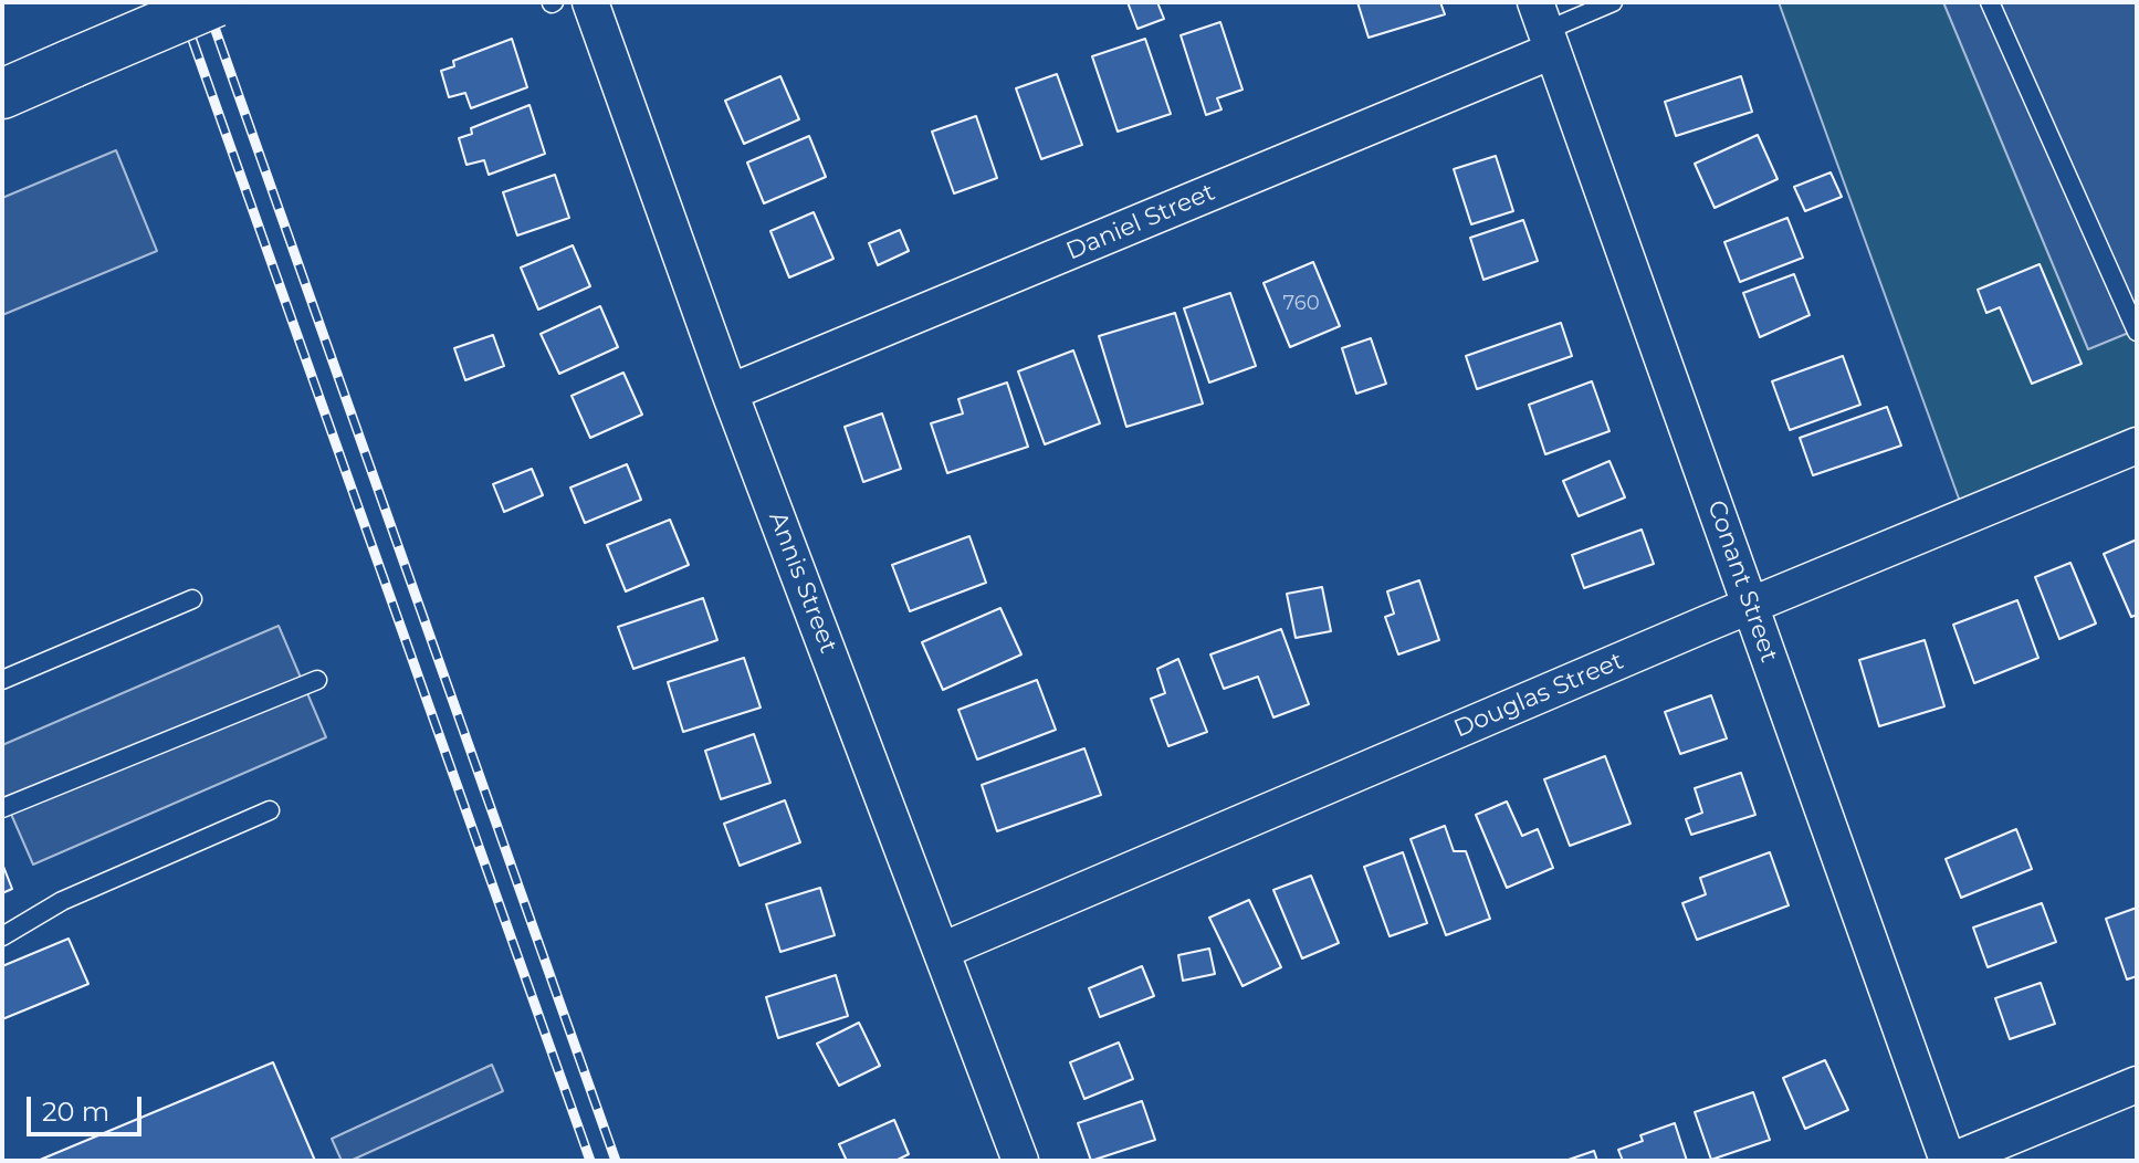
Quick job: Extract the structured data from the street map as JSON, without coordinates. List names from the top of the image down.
{
  "streets": {
    "street": [
      "Daniel Street",
      "Conant Street",
      "Annis Street",
      "Douglas Street"
    ]
  },
  "crossings": [
    ["Daniel Street", "Conant Street"],
    ["Daniel Street", "Annis Street"],
    ["Conant Street", "Douglas Street"],
    ["Annis Street", "Douglas Street"]
  ],
  "house_numbers": ["760"],
  "scale_bar": "20 m"
}
